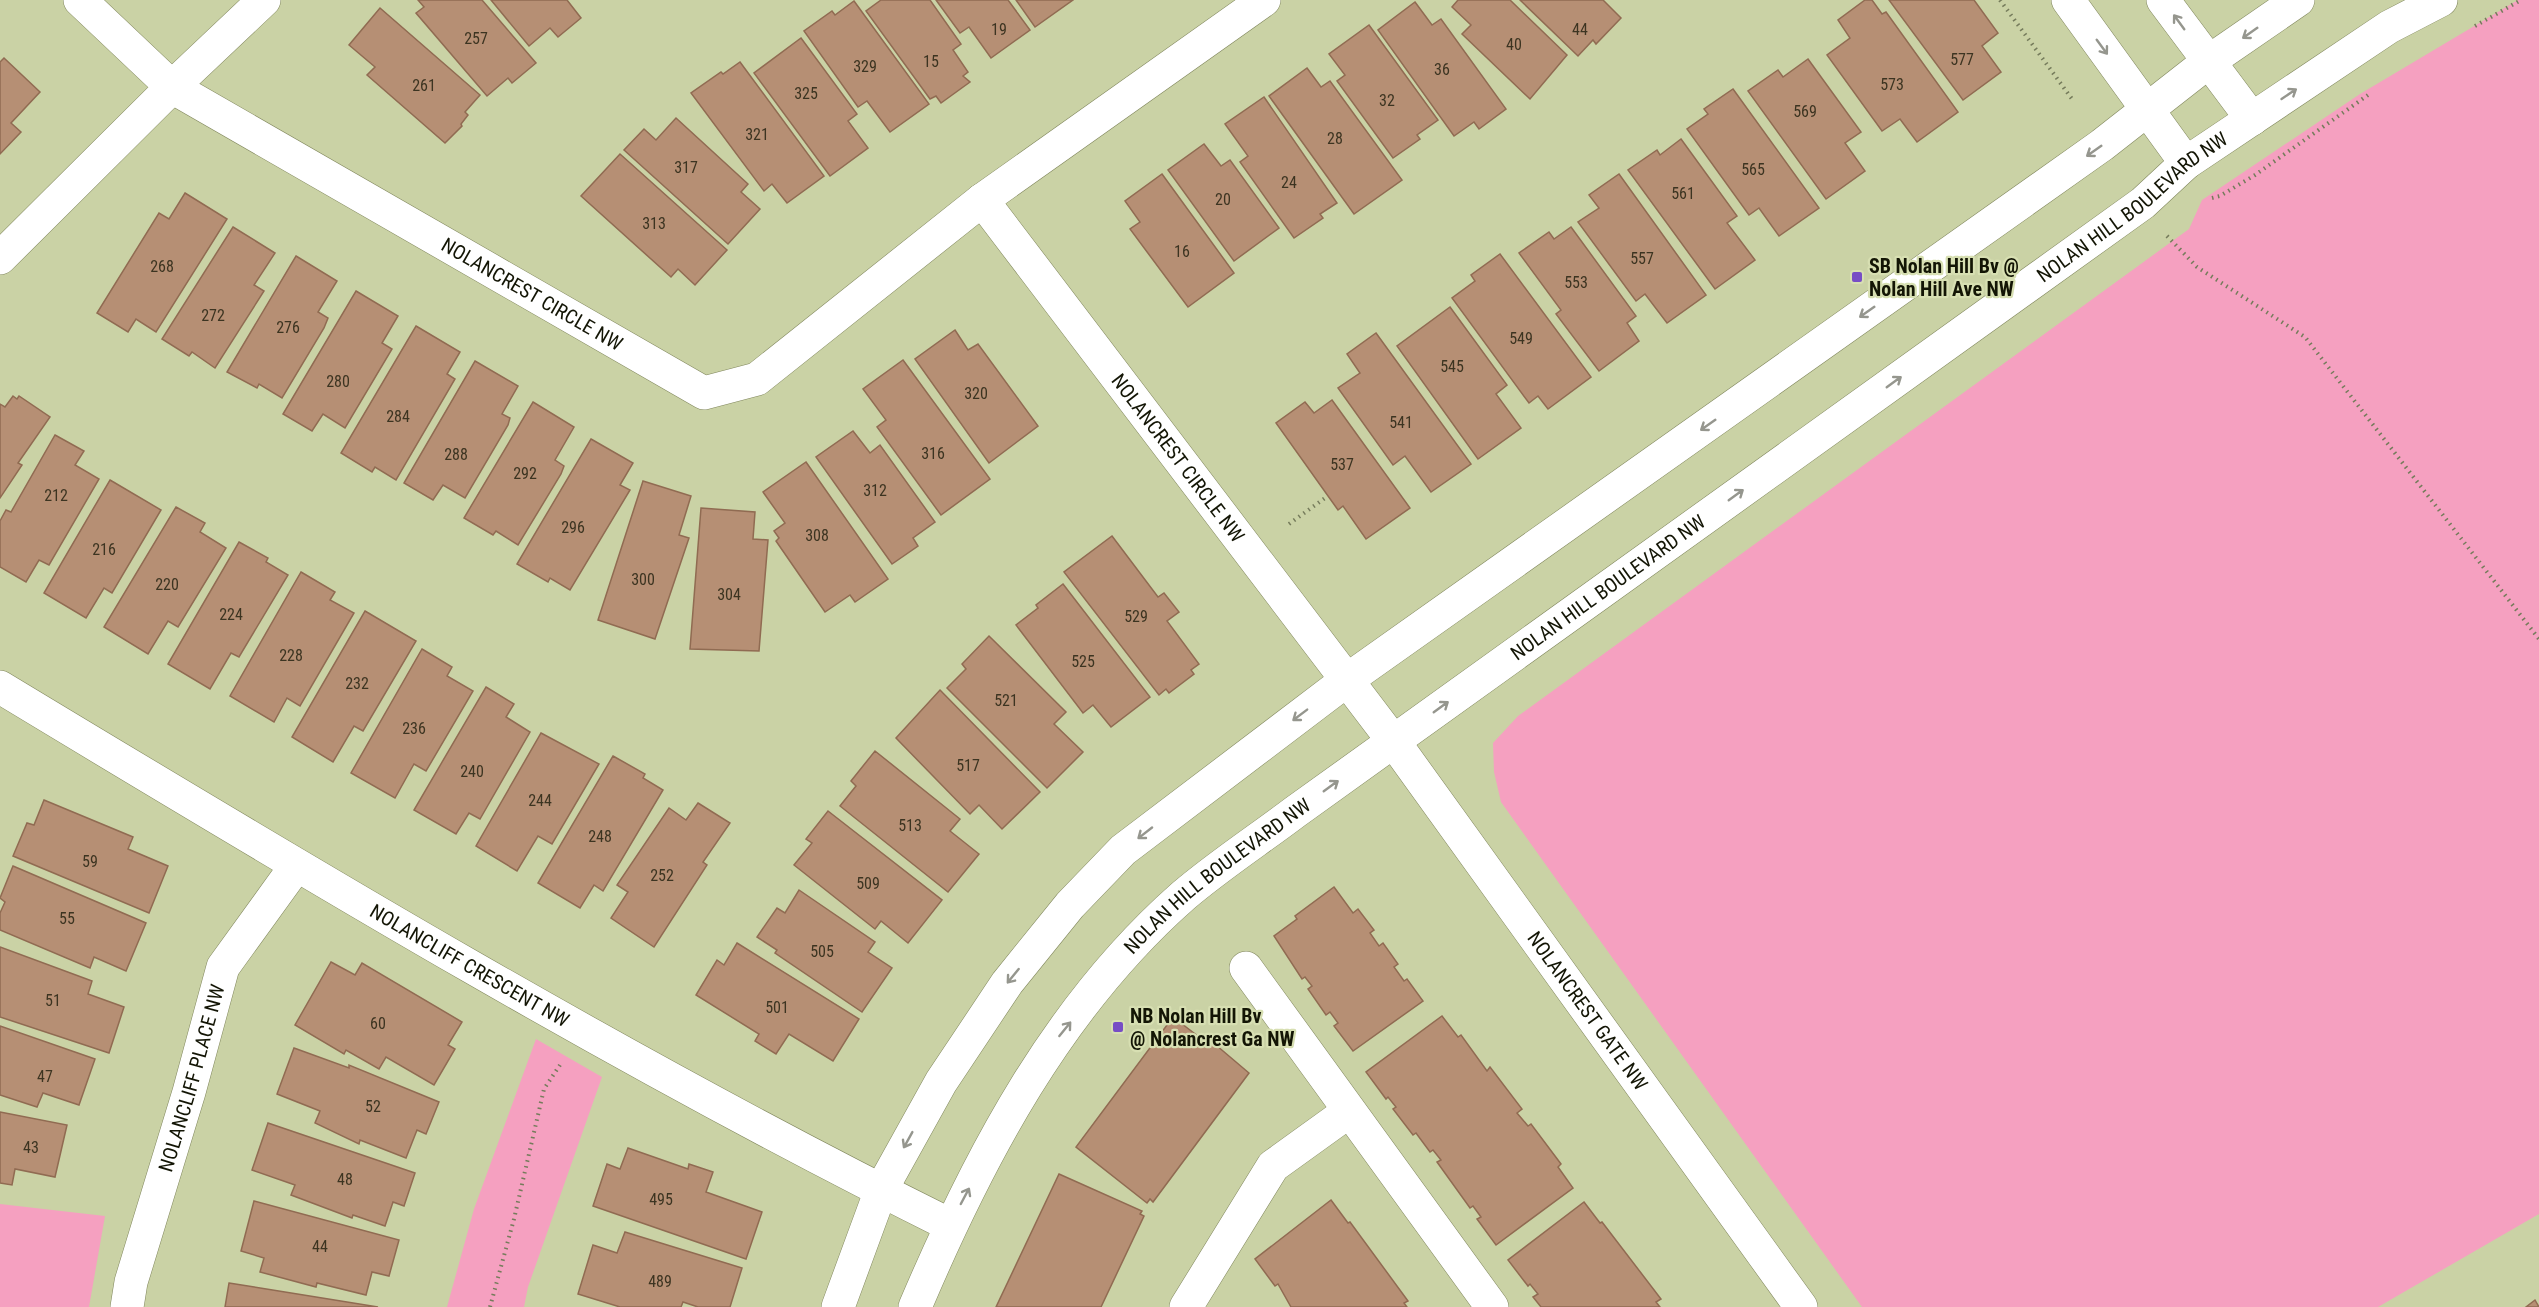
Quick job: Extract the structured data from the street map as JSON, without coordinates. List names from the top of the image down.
{
  "streets": {
    "street": [
      "NOLAN HILL BOULEVARD NW",
      "NOLANCREST CIRCLE NW",
      "NOLANCLIFF CRESCENT NW",
      "NOLANCREST GATE NW",
      "NOLANCLIFF PLACE NW"
    ]
  },
  "crossings": [
    ["NOLAN HILL BOULEVARD NW", "NOLANCLIFF CRESCENT NW"],
    ["NOLAN HILL BOULEVARD NW", "NOLANCREST GATE NW"],
    ["NOLANCREST CIRCLE NW", "NOLANCREST GATE NW"],
    ["NOLANCLIFF CRESCENT NW", "NOLANCLIFF PLACE NW"]
  ],
  "places": {
    "transit": ["SB Nolan Hill Bv @ Nolan Hill Ave NW", "NB Nolan Hill Bv @ Nolancrest Ga NW"]
  },
  "house_numbers": [
    "19",
    "44",
    "257",
    "40",
    "577",
    "15",
    "329",
    "36",
    "573",
    "261",
    "325",
    "32",
    "569",
    "321",
    "28",
    "317",
    "565",
    "24",
    "561",
    "20",
    "313",
    "16",
    "557",
    "268",
    "553",
    "272",
    "276",
    "549",
    "545",
    "280",
    "320",
    "284",
    "541",
    "316",
    "288",
    "537",
    "292",
    "312",
    "212",
    "296",
    "308",
    "216",
    "300",
    "220",
    "304",
    "224",
    "529",
    "228",
    "525",
    "232",
    "521",
    "236",
    "517",
    "240",
    "244",
    "513",
    "248",
    "59",
    "252",
    "509",
    "55",
    "505",
    "51",
    "501",
    "60",
    "47",
    "52",
    "43",
    "48",
    "495",
    "44",
    "489"
  ]
}
